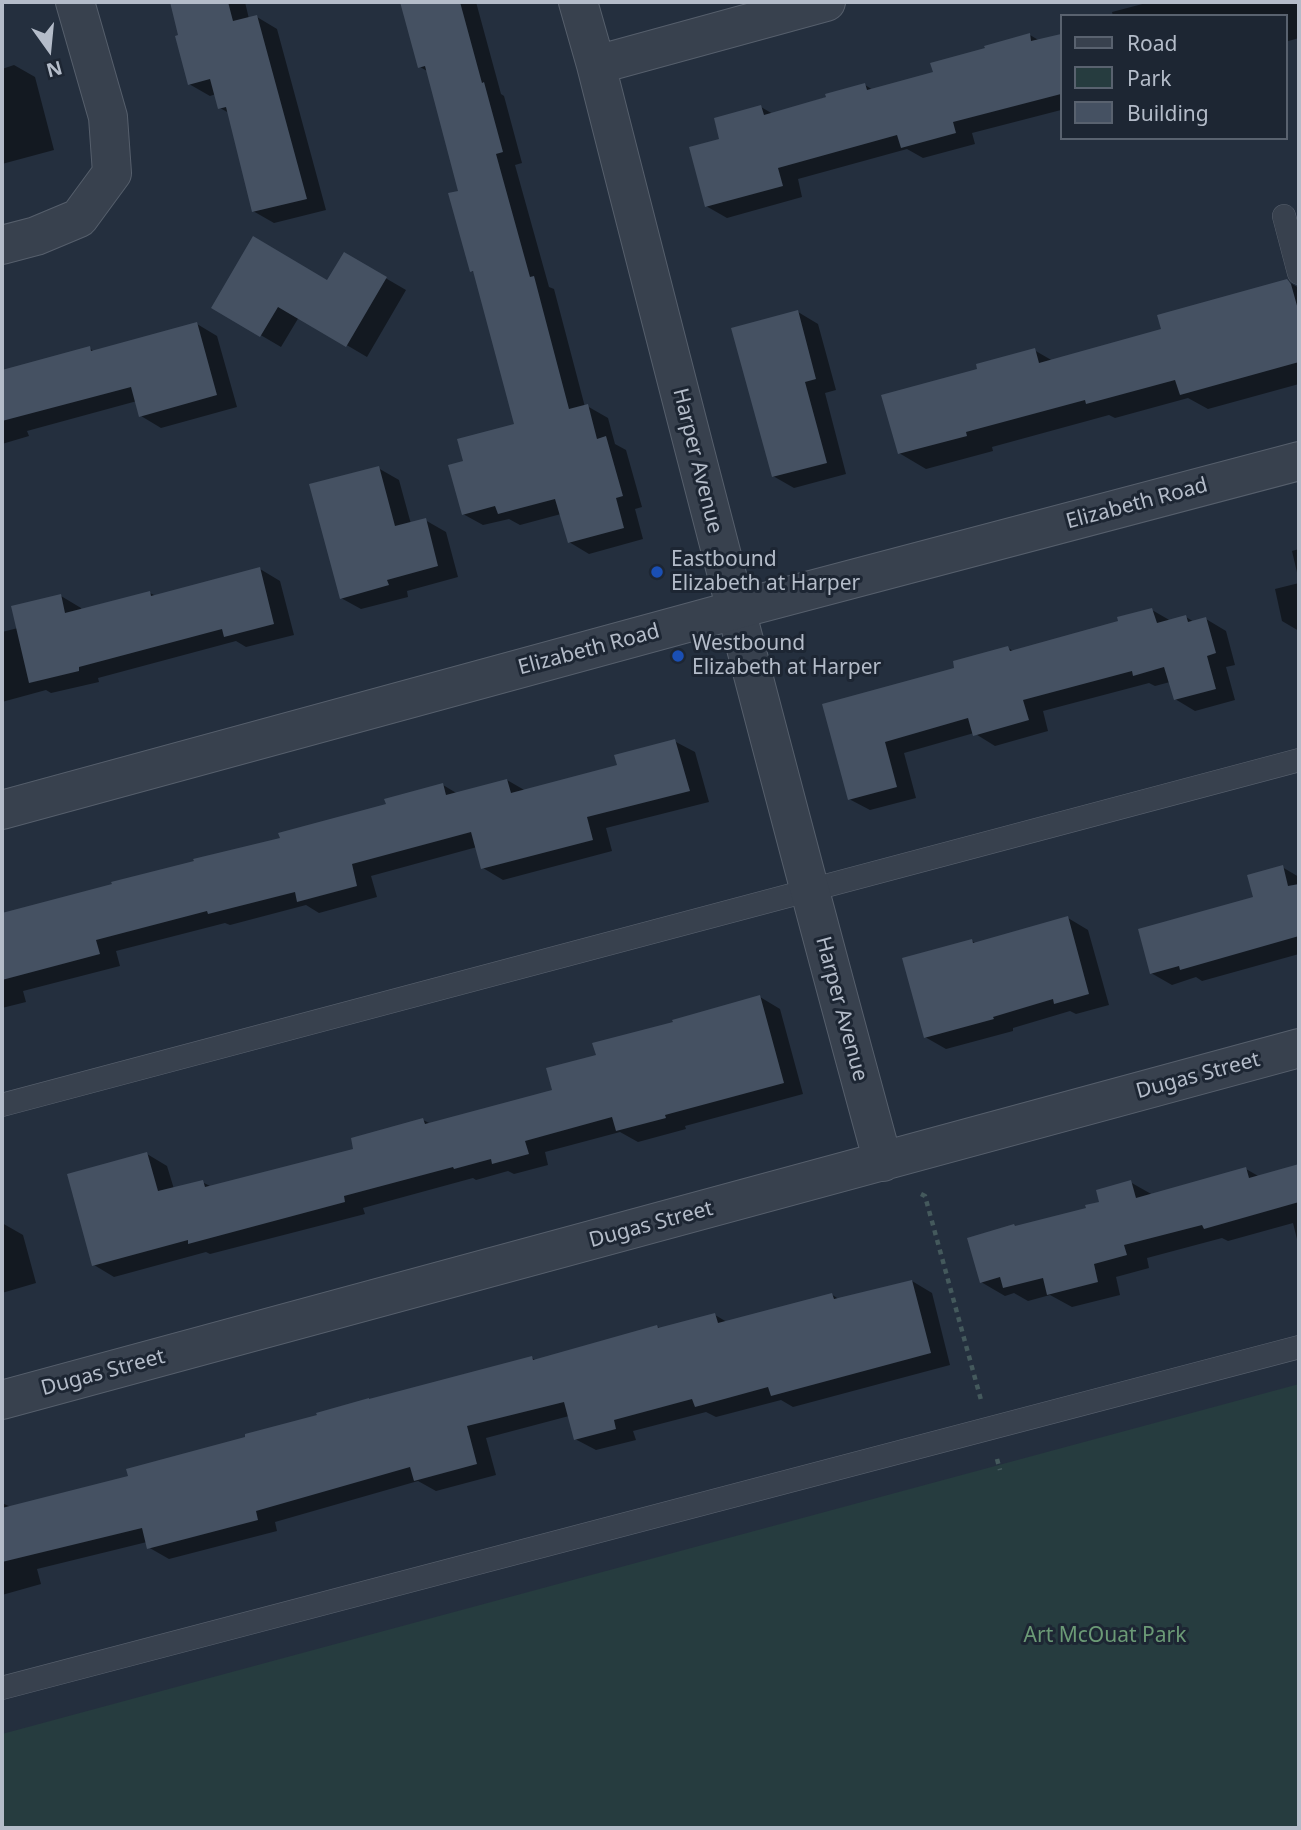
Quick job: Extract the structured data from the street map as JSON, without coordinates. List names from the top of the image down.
{
  "streets": {
    "street": ["Harper Avenue", "Elizabeth Road", "Dugas Street"]
  },
  "crossings": [
    ["Harper Avenue", "Elizabeth Road"],
    ["Harper Avenue", "Dugas Street"]
  ],
  "parks": ["Art McOuat Park"],
  "places": ["Eastbound Elizabeth at Harper", "Westbound Elizabeth at Harper"],
  "legend": ["Road", "Park", "Building"],
  "north": "bottom"
}
